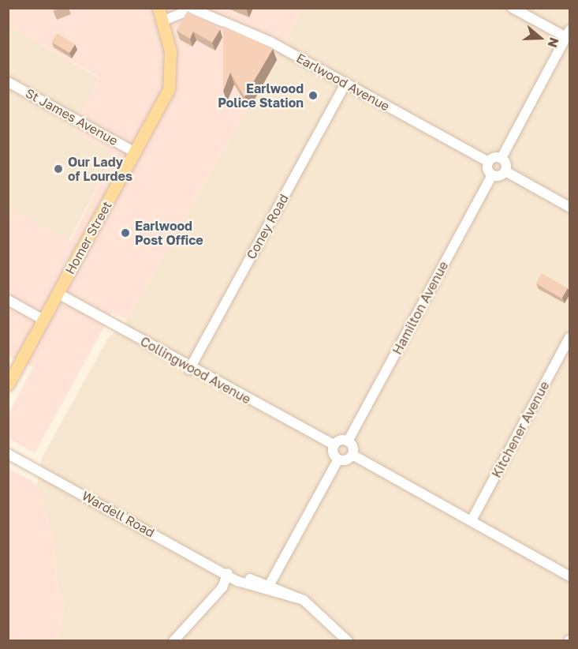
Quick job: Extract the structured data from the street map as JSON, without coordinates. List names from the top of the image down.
{
  "streets": {
    "main road": ["Homer Street"],
    "street": [
      "Earlwood Avenue",
      "St James Avenue",
      "Coney Road",
      "Hamilton Avenue",
      "Collingwood Avenue",
      "Kitchener Avenue",
      "Wardell Road"
    ]
  },
  "crossings": [
    ["Earlwood Avenue", "Coney Road"],
    ["St James Avenue", "Homer Street"],
    ["Coney Road", "Collingwood Avenue"],
    ["Homer Street", "Collingwood Avenue"]
  ],
  "places": ["Earlwood Police Station", "Our Lady of Lourdes", "Earlwood Post Office"],
  "north": "right"
}
